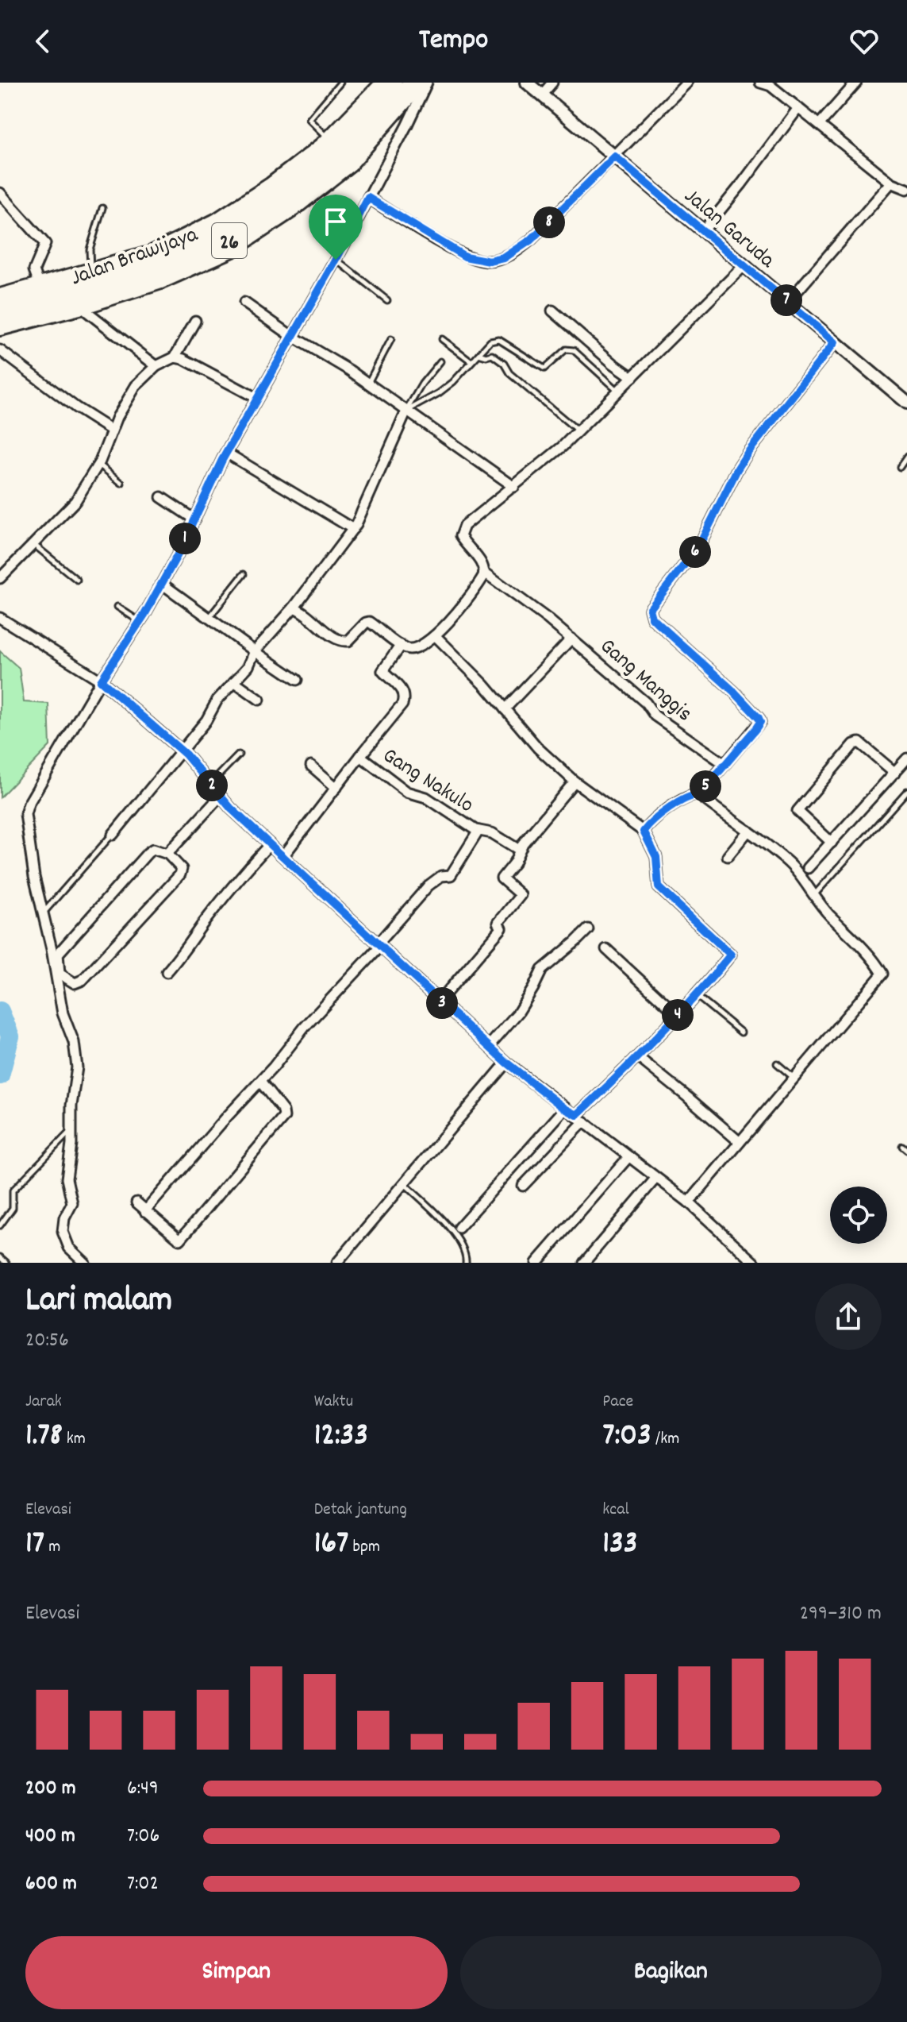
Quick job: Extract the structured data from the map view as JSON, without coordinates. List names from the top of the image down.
{
  "streets": {
    "highway": ["26", "Jalan Brawijaya"],
    "street": ["Jalan Garuda", "Gang Manggis", "Gang Nakulo"]
  },
  "page": {
    "header": "Tempo",
    "pins": [
      "8",
      "7",
      "1",
      "6",
      "2",
      "5",
      "3",
      "4"
    ],
    "heading": ["Lari malam", "20:56"],
    "stats": [
      ["Jarak", "1.78 km"],
      ["Waktu", "12:33"],
      ["Pace", "7:03 /km"],
      ["Elevasi", "17 m"],
      ["Detak jantung", "167 bpm"],
      ["kcal", "133"]
    ],
    "chart": ["Elevasi", "299–310 m"],
    "list": [
      {
        "name": "200 m",
        "note": "6:49"
      },
      {
        "name": "400 m",
        "note": "7:06"
      },
      {
        "name": "600 m",
        "note": "7:02"
      }
    ],
    "buttons": ["Simpan", "Bagikan"]
  }
}
